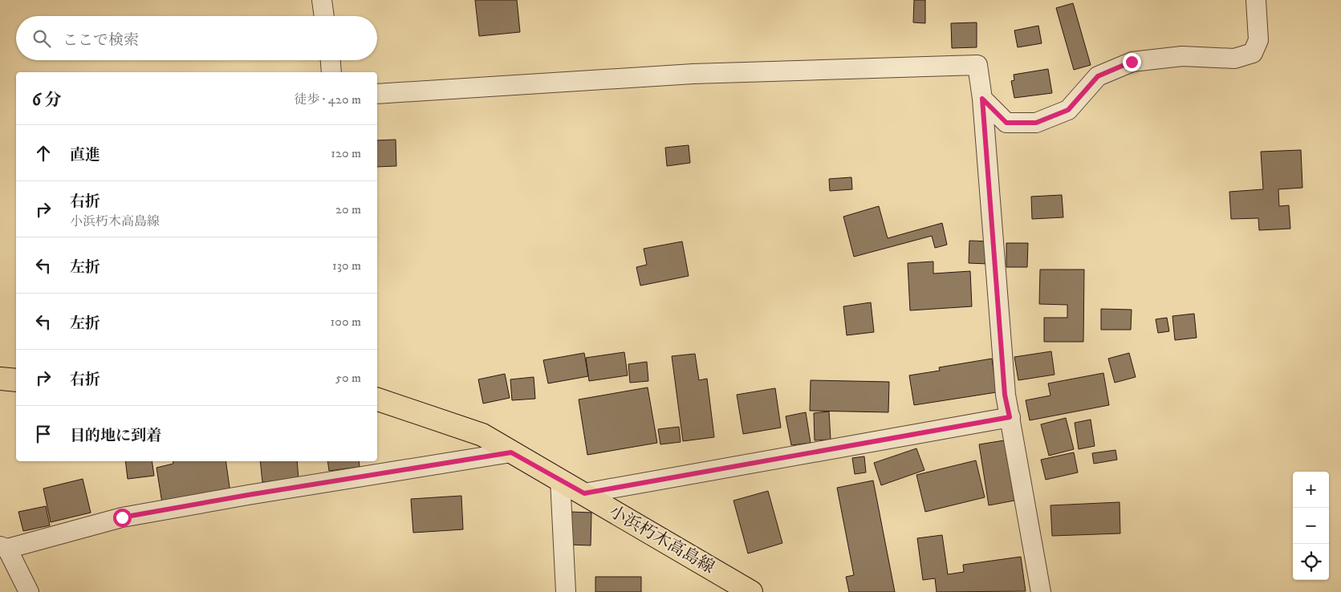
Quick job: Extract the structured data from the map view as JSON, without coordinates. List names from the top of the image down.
{
  "streets": {
    "main road": ["小浜朽木高島線"]
  },
  "page": {
    "search": "ここで検索",
    "heading": ["6 分", "徒歩 · 420 m"],
    "list": [
      ["直進", "120 m"],
      ["右折", "小浜朽木高島線", "20 m"],
      ["左折", "130 m"],
      ["左折", "100 m"],
      ["右折", "50 m"],
      "目的地に到着"
    ],
    "map_buttons": ["+", "−"]
  }
}
